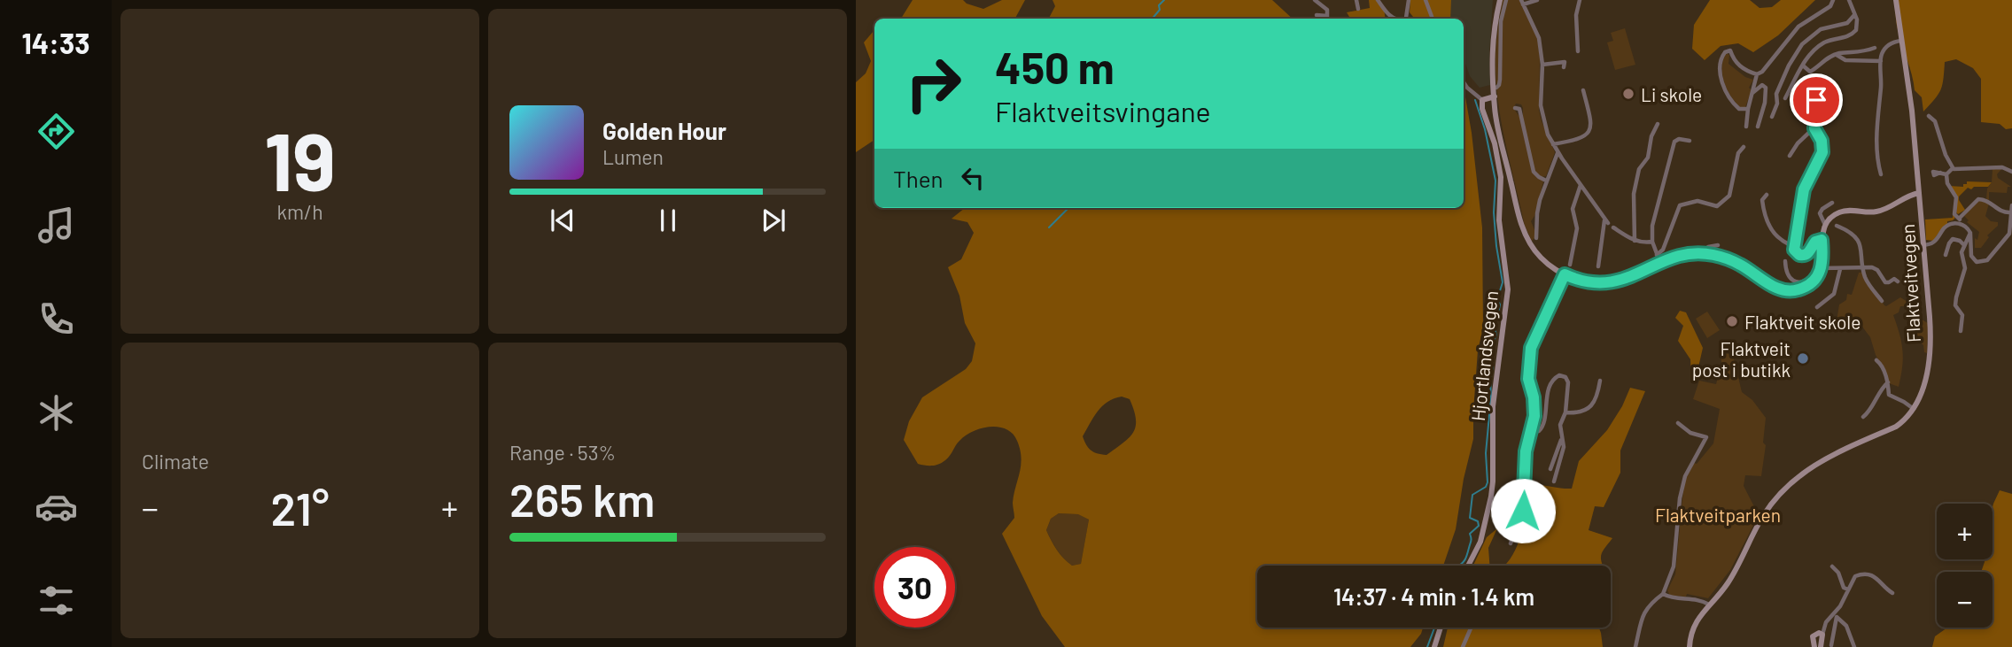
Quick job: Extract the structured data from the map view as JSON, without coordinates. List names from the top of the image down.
{
  "streets": {
    "main road": ["Flaktveitvegen", "Hjortlandsvegen"]
  },
  "parks": ["Flaktveitparken"],
  "places": ["Li skole", "Flaktveit skole", "Flaktveit post i butikk"],
  "page": {
    "tabs": "14:33",
    "tile": [
      ["19", "km/h"],
      "Climate",
      ["Range · 53%", "265 km"]
    ],
    "turn": ["450 m", "Flaktveitsvingane"],
    "song": ["Golden Hour", "Lumen"],
    "then": "Then",
    "heat": ["−", "21°", "+"],
    "map_buttons": ["+", "−"],
    "limit": "30",
    "trip": "14:37 · 4 min · 1.4 km"
  }
}
